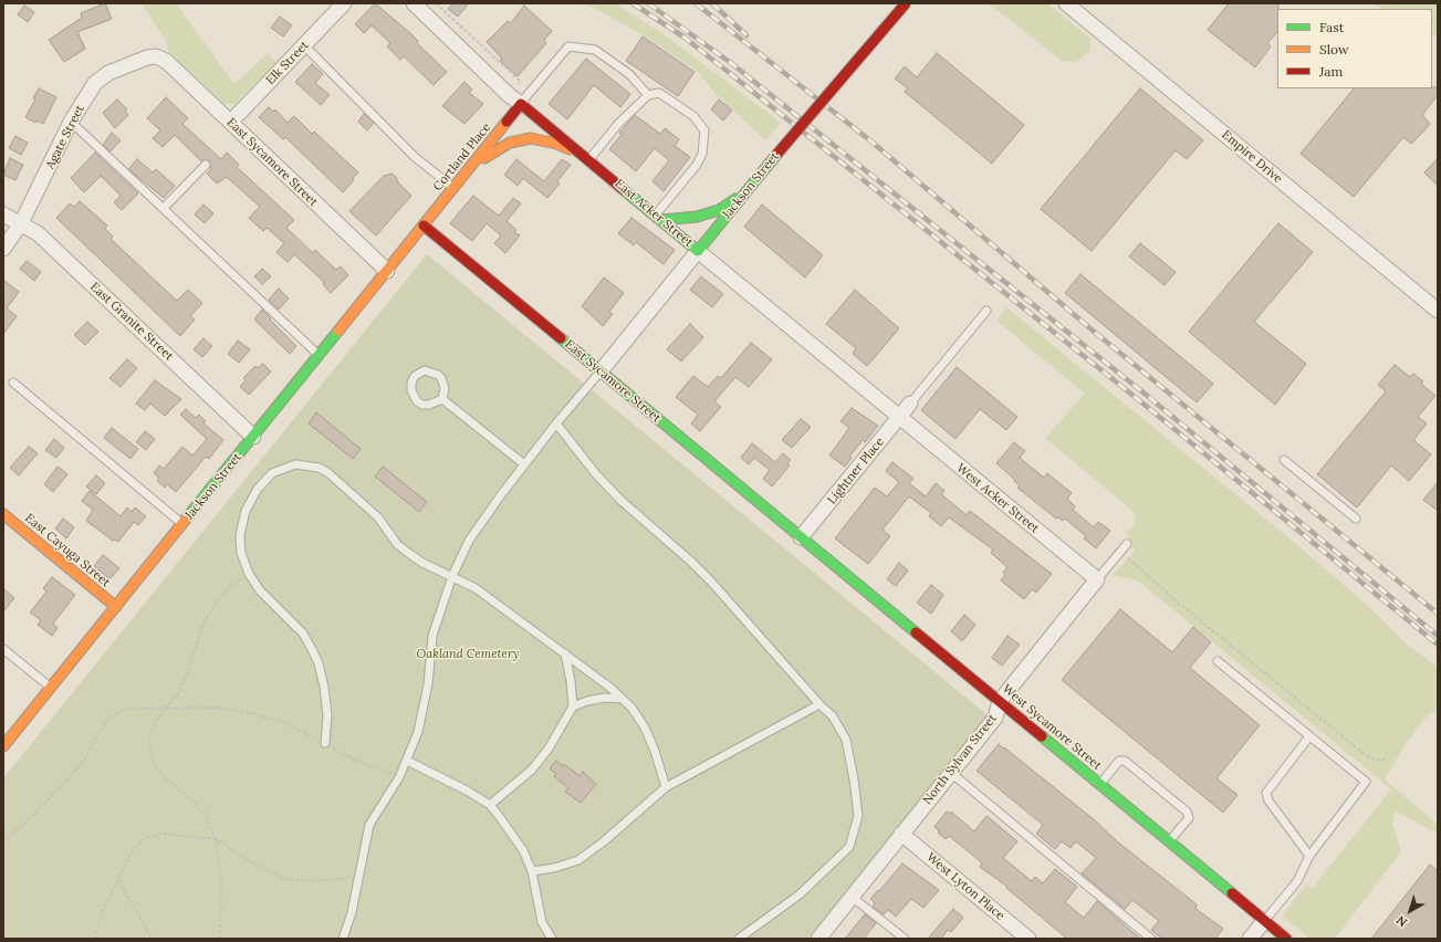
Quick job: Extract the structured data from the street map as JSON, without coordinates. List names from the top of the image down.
{
  "streets": {
    "street": [
      "Elk Street",
      "Agate Street",
      "Cortland Place",
      "Empire Drive",
      "East Sycamore Street",
      "Jackson Street",
      "East Acker Street",
      "East Granite Street",
      "Lightner Place",
      "West Acker Street",
      "East Cayuga Street",
      "West Sycamore Street",
      "North Sylvan Street",
      "West Lyton Place"
    ]
  },
  "crossings": [
    ["Elk Street", "East Sycamore Street"],
    ["Agate Street", "East Sycamore Street"],
    ["Agate Street", "East Granite Street"],
    ["Cortland Place", "East Sycamore Street"],
    ["Cortland Place", "Jackson Street"],
    ["Cortland Place", "East Acker Street"],
    ["East Sycamore Street", "Jackson Street"],
    ["East Sycamore Street", "Lightner Place"],
    ["East Sycamore Street", "West Sycamore Street"],
    ["Jackson Street", "East Acker Street"],
    ["Jackson Street", "East Granite Street"],
    ["Jackson Street", "East Cayuga Street"],
    ["East Acker Street", "Lightner Place"],
    ["East Acker Street", "West Acker Street"],
    ["Lightner Place", "West Acker Street"],
    ["Lightner Place", "West Sycamore Street"],
    ["West Acker Street", "North Sylvan Street"],
    ["West Sycamore Street", "North Sylvan Street"],
    ["North Sylvan Street", "West Lyton Place"]
  ],
  "parks": ["Oakland Cemetery"],
  "legend": ["Fast", "Slow", "Jam"],
  "north": "bottom left"
}
